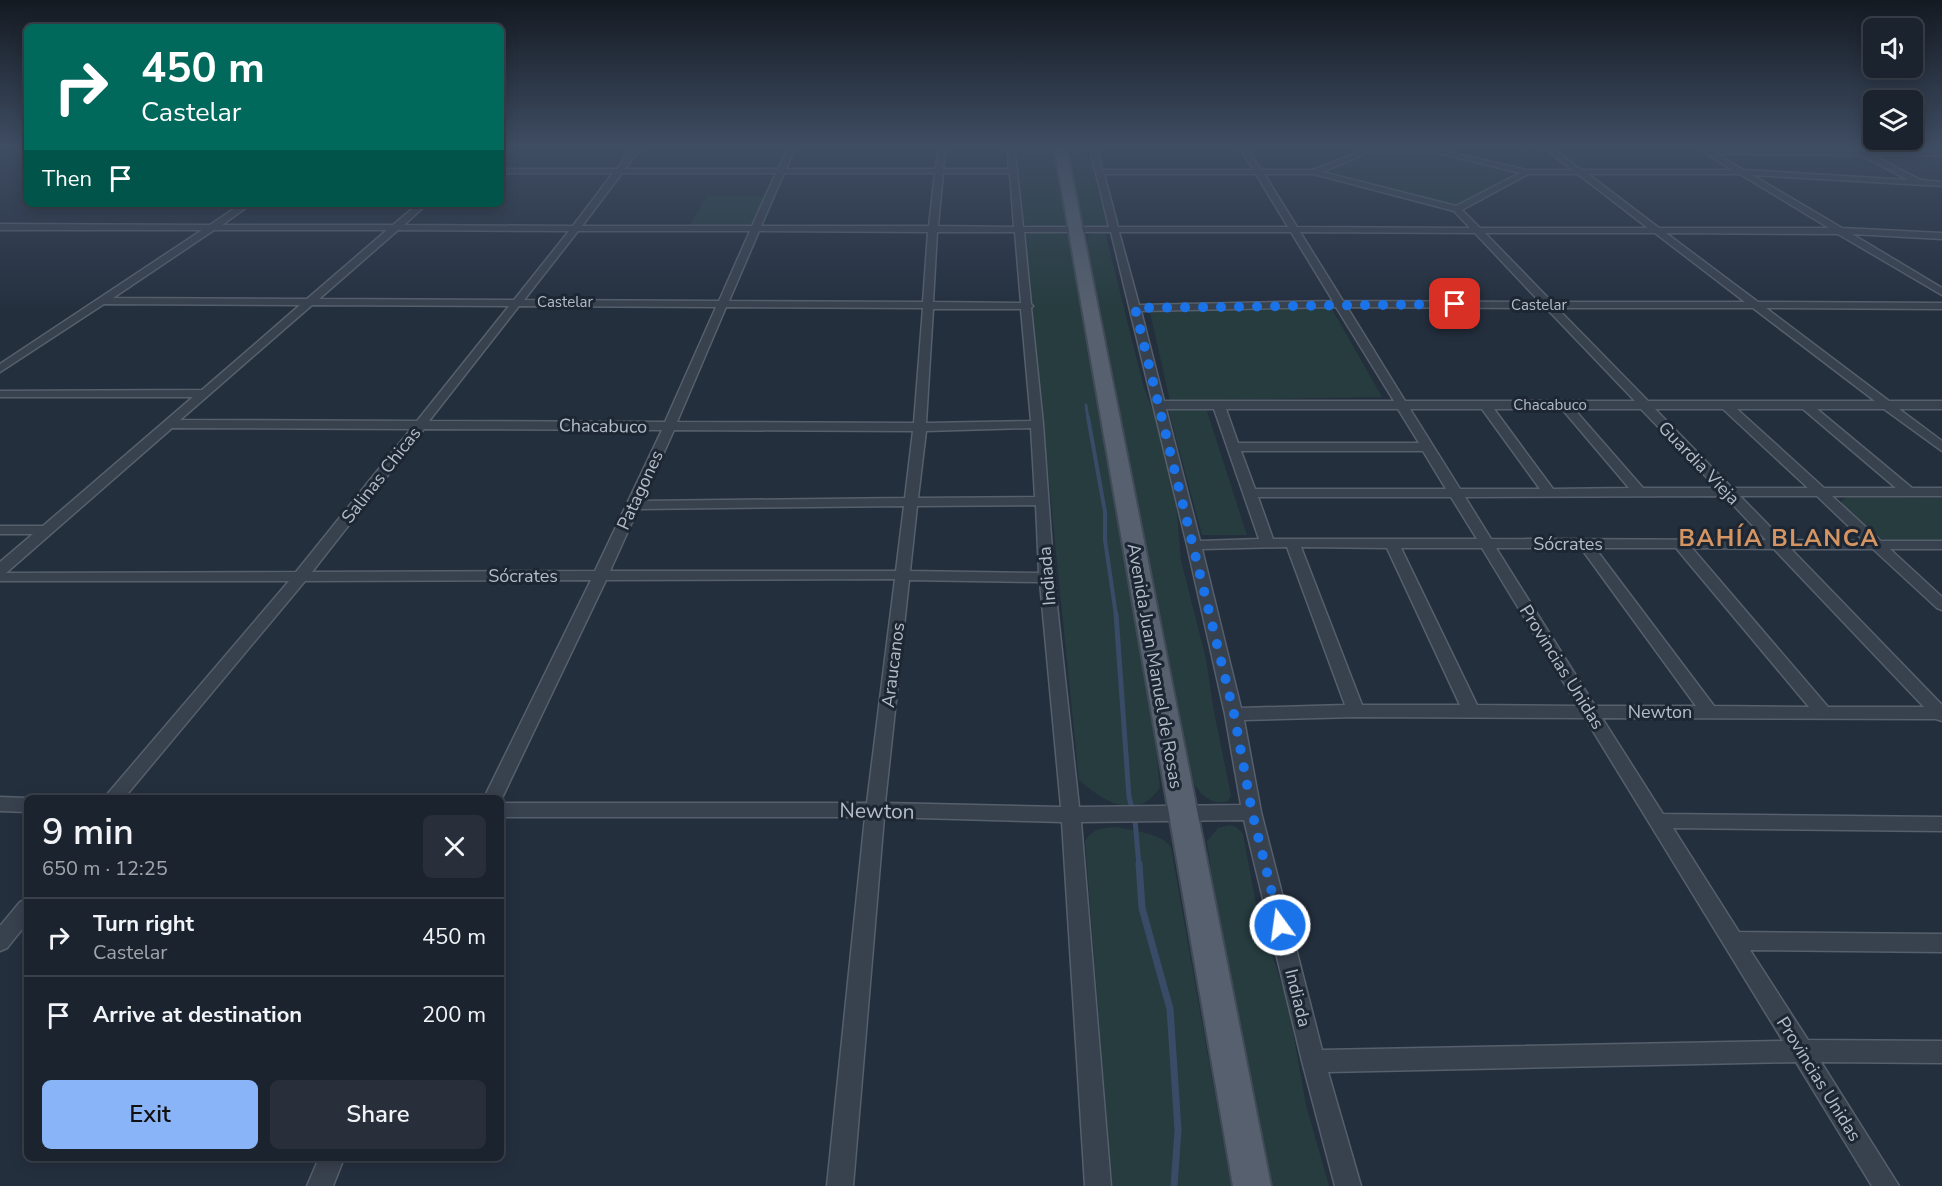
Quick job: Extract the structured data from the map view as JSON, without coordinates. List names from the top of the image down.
{
  "streets": {
    "main road": ["Avenida Juan Manuel de Rosas"],
    "street": [
      "Castelar",
      "Chacabuco",
      "Guardia Vieja",
      "Salinas Chicas",
      "Patagones",
      "Sócrates",
      "Indiada",
      "Araucanos",
      "Provincias Unidas",
      "Newton"
    ]
  },
  "crossings": [
    ["Castelar", "Guardia Vieja"],
    ["Castelar", "Salinas Chicas"],
    ["Castelar", "Patagones"],
    ["Castelar", "Indiada"],
    ["Castelar", "Araucanos"],
    ["Castelar", "Provincias Unidas"],
    ["Chacabuco", "Guardia Vieja"],
    ["Chacabuco", "Salinas Chicas"],
    ["Chacabuco", "Patagones"],
    ["Chacabuco", "Indiada"],
    ["Chacabuco", "Araucanos"],
    ["Chacabuco", "Provincias Unidas"],
    ["Guardia Vieja", "Sócrates"],
    ["Guardia Vieja", "Newton"],
    ["Salinas Chicas", "Sócrates"],
    ["Patagones", "Sócrates"],
    ["Sócrates", "Indiada"],
    ["Sócrates", "Araucanos"],
    ["Sócrates", "Provincias Unidas"],
    ["Indiada", "Newton"],
    ["Araucanos", "Newton"],
    ["Avenida Juan Manuel de Rosas", "Newton"],
    ["Provincias Unidas", "Newton"]
  ],
  "districts": ["BAHÍA BLANCA"],
  "page": {
    "turn": ["450 m", "Castelar"],
    "then": "Then",
    "heading": ["9 min", "650 m · 12:25"],
    "list": [
      {
        "name": "Turn right",
        "note": "Castelar",
        "value": "450 m"
      },
      {
        "name": "Arrive at destination",
        "value": "200 m"
      }
    ],
    "buttons": ["Exit", "Share"]
  }
}
